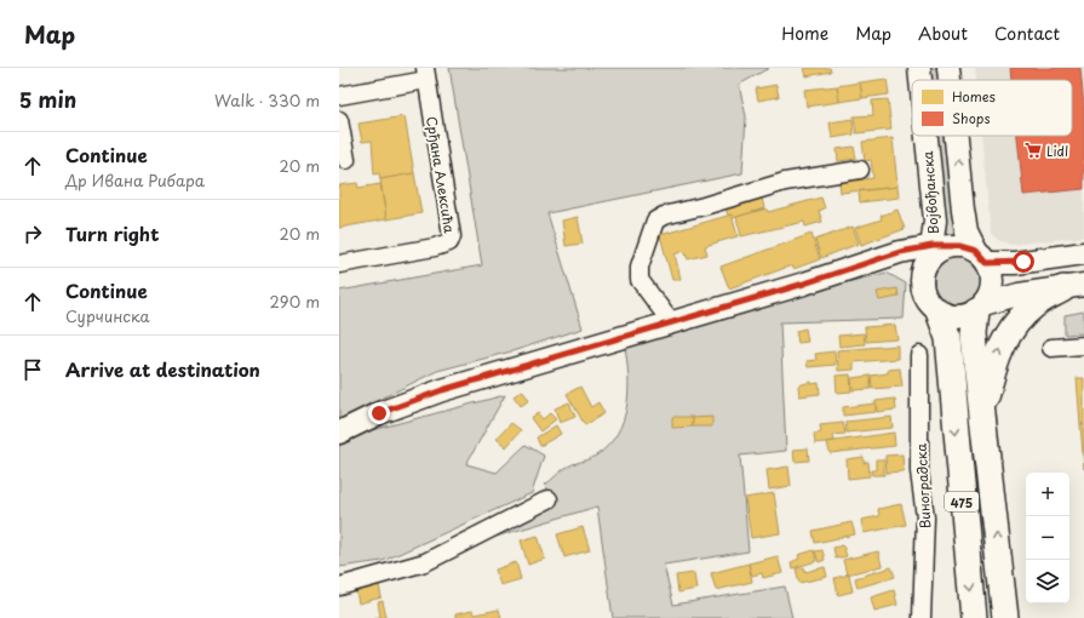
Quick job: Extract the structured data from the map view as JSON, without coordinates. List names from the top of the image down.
{
  "streets": {
    "highway": ["475"],
    "main road": ["Војвођанска"],
    "street": ["Срђана Алексића", "Виноградска"]
  },
  "crossings": [
    ["Војвођанска", "475"]
  ],
  "places": {
    "supermarket": ["Lidl"]
  },
  "legend": ["Homes", "Shops"],
  "page": {
    "header": "Map",
    "nav": [
      "Home",
      "Map",
      "About",
      "Contact"
    ],
    "heading": ["5 min", "Walk · 330 m"],
    "list": [
      ["Continue", "Др Ивана Рибара", "20 m"],
      ["Turn right", "20 m"],
      ["Continue", "Сурчинска", "290 m"],
      "Arrive at destination"
    ],
    "map_buttons": ["+", "−"]
  }
}
